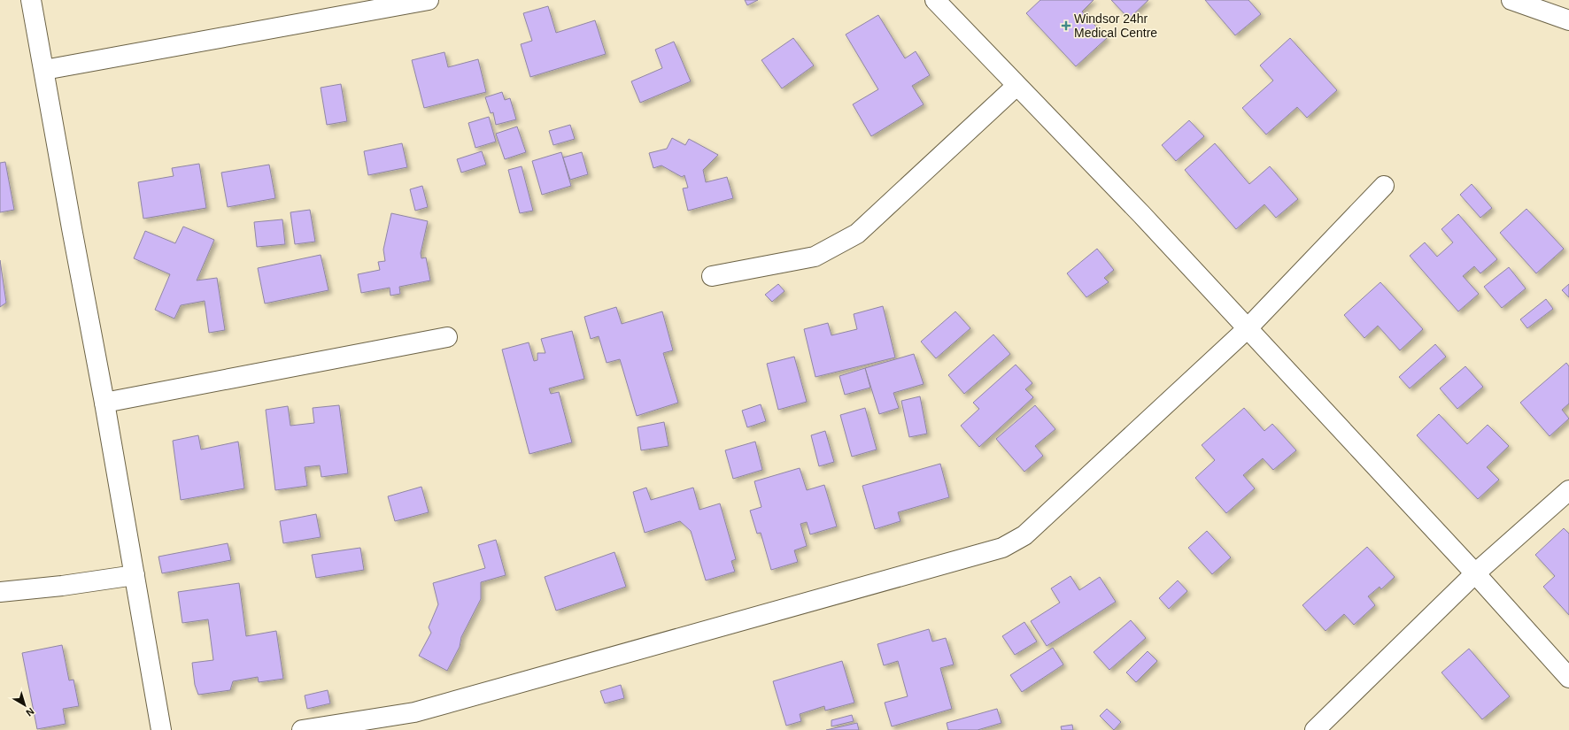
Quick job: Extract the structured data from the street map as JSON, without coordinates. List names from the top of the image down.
{
  "places": {
    "health": ["Windsor 24hr Medical Centre"]
  },
  "north": "bottom right"
}
